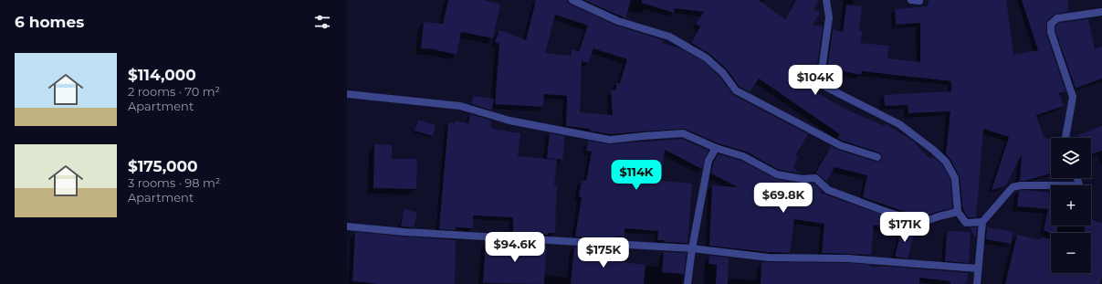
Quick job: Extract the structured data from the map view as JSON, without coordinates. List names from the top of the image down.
{
  "page": {
    "heading": "6 homes",
    "list": [
      {
        "name": "$114,000",
        "note": "2 rooms · 70 m² · Apartment"
      },
      {
        "name": "$175,000",
        "note": "3 rooms · 98 m² · Apartment"
      }
    ],
    "price": [
      "$104K",
      "$114K",
      "$69.8K",
      "$171K",
      "$94.6K",
      "$175K"
    ],
    "map_buttons": ["+", "−"]
  }
}
